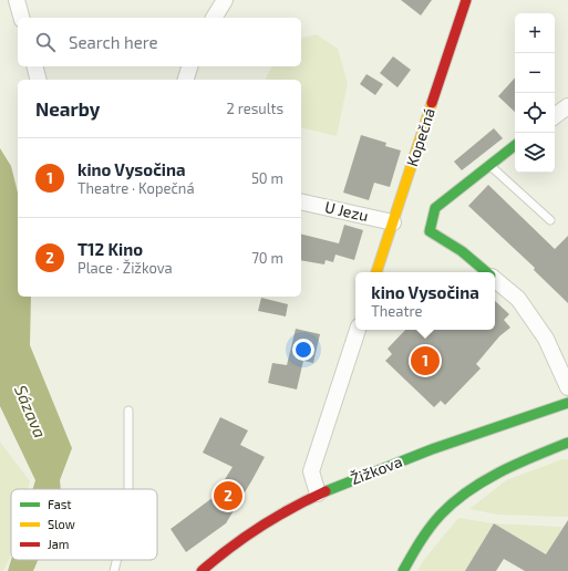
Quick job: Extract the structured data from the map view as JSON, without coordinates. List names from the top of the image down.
{
  "streets": {
    "street": ["Kopečná", "U Jezu", "Žižkova"]
  },
  "crossings": [
    ["Kopečná", "U Jezu"]
  ],
  "water": ["Sázava"],
  "legend": ["Fast", "Slow", "Jam"],
  "page": {
    "map_buttons": ["+", "−"],
    "search": "Search here",
    "heading": ["Nearby", "2 results"],
    "list": [
      {
        "mark": "1",
        "name": "kino Vysočina",
        "note": "Theatre · Kopečná",
        "value": "50 m"
      },
      {
        "mark": "2",
        "name": "T12 Kino",
        "note": "Place · Žižkova",
        "value": "70 m"
      }
    ],
    "popup": ["kino Vysočina", "Theatre"],
    "pins": ["1", "2"]
  }
}
